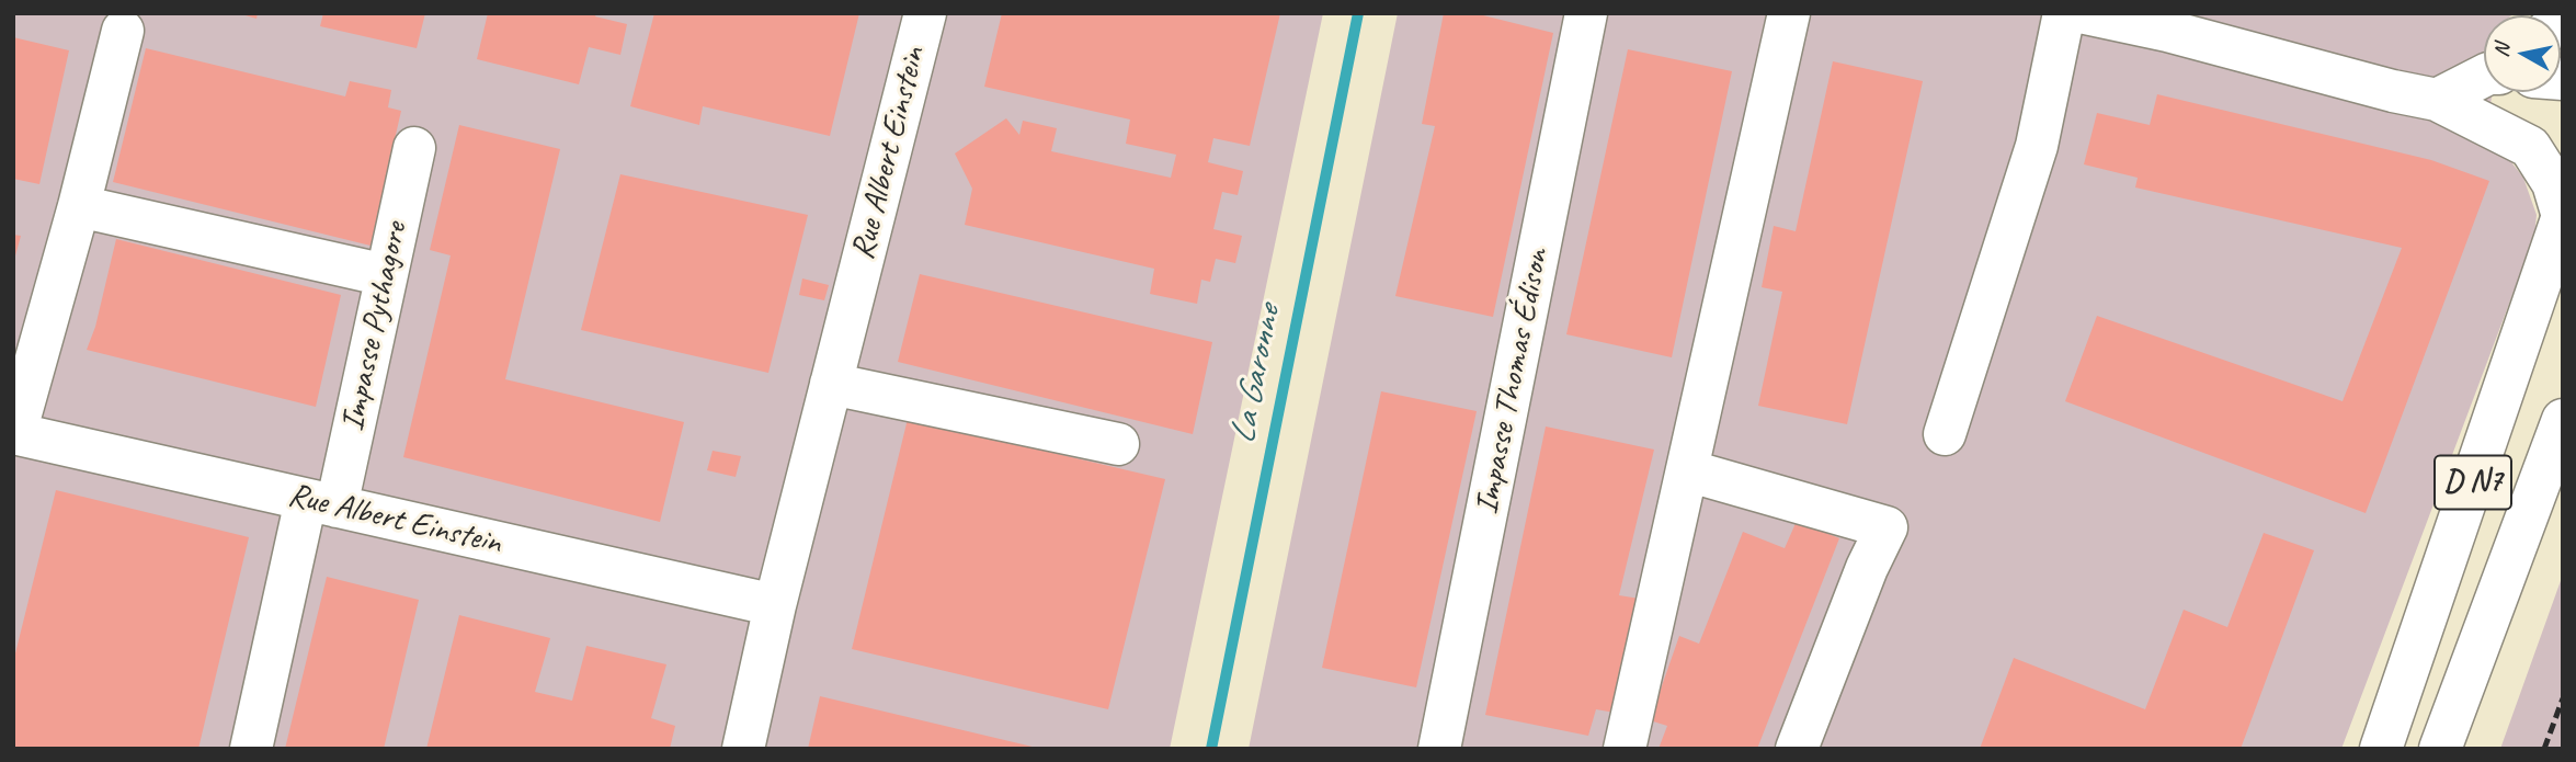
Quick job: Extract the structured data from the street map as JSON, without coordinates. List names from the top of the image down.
{
  "streets": {
    "street": [
      "Rue Albert Einstein",
      "Impasse Pythagore",
      "Impasse Thomas Édison",
      "D N7"
    ]
  },
  "crossings": [
    ["Rue Albert Einstein", "Impasse Pythagore"]
  ],
  "water": ["La Garonne"],
  "north": "left"
}
